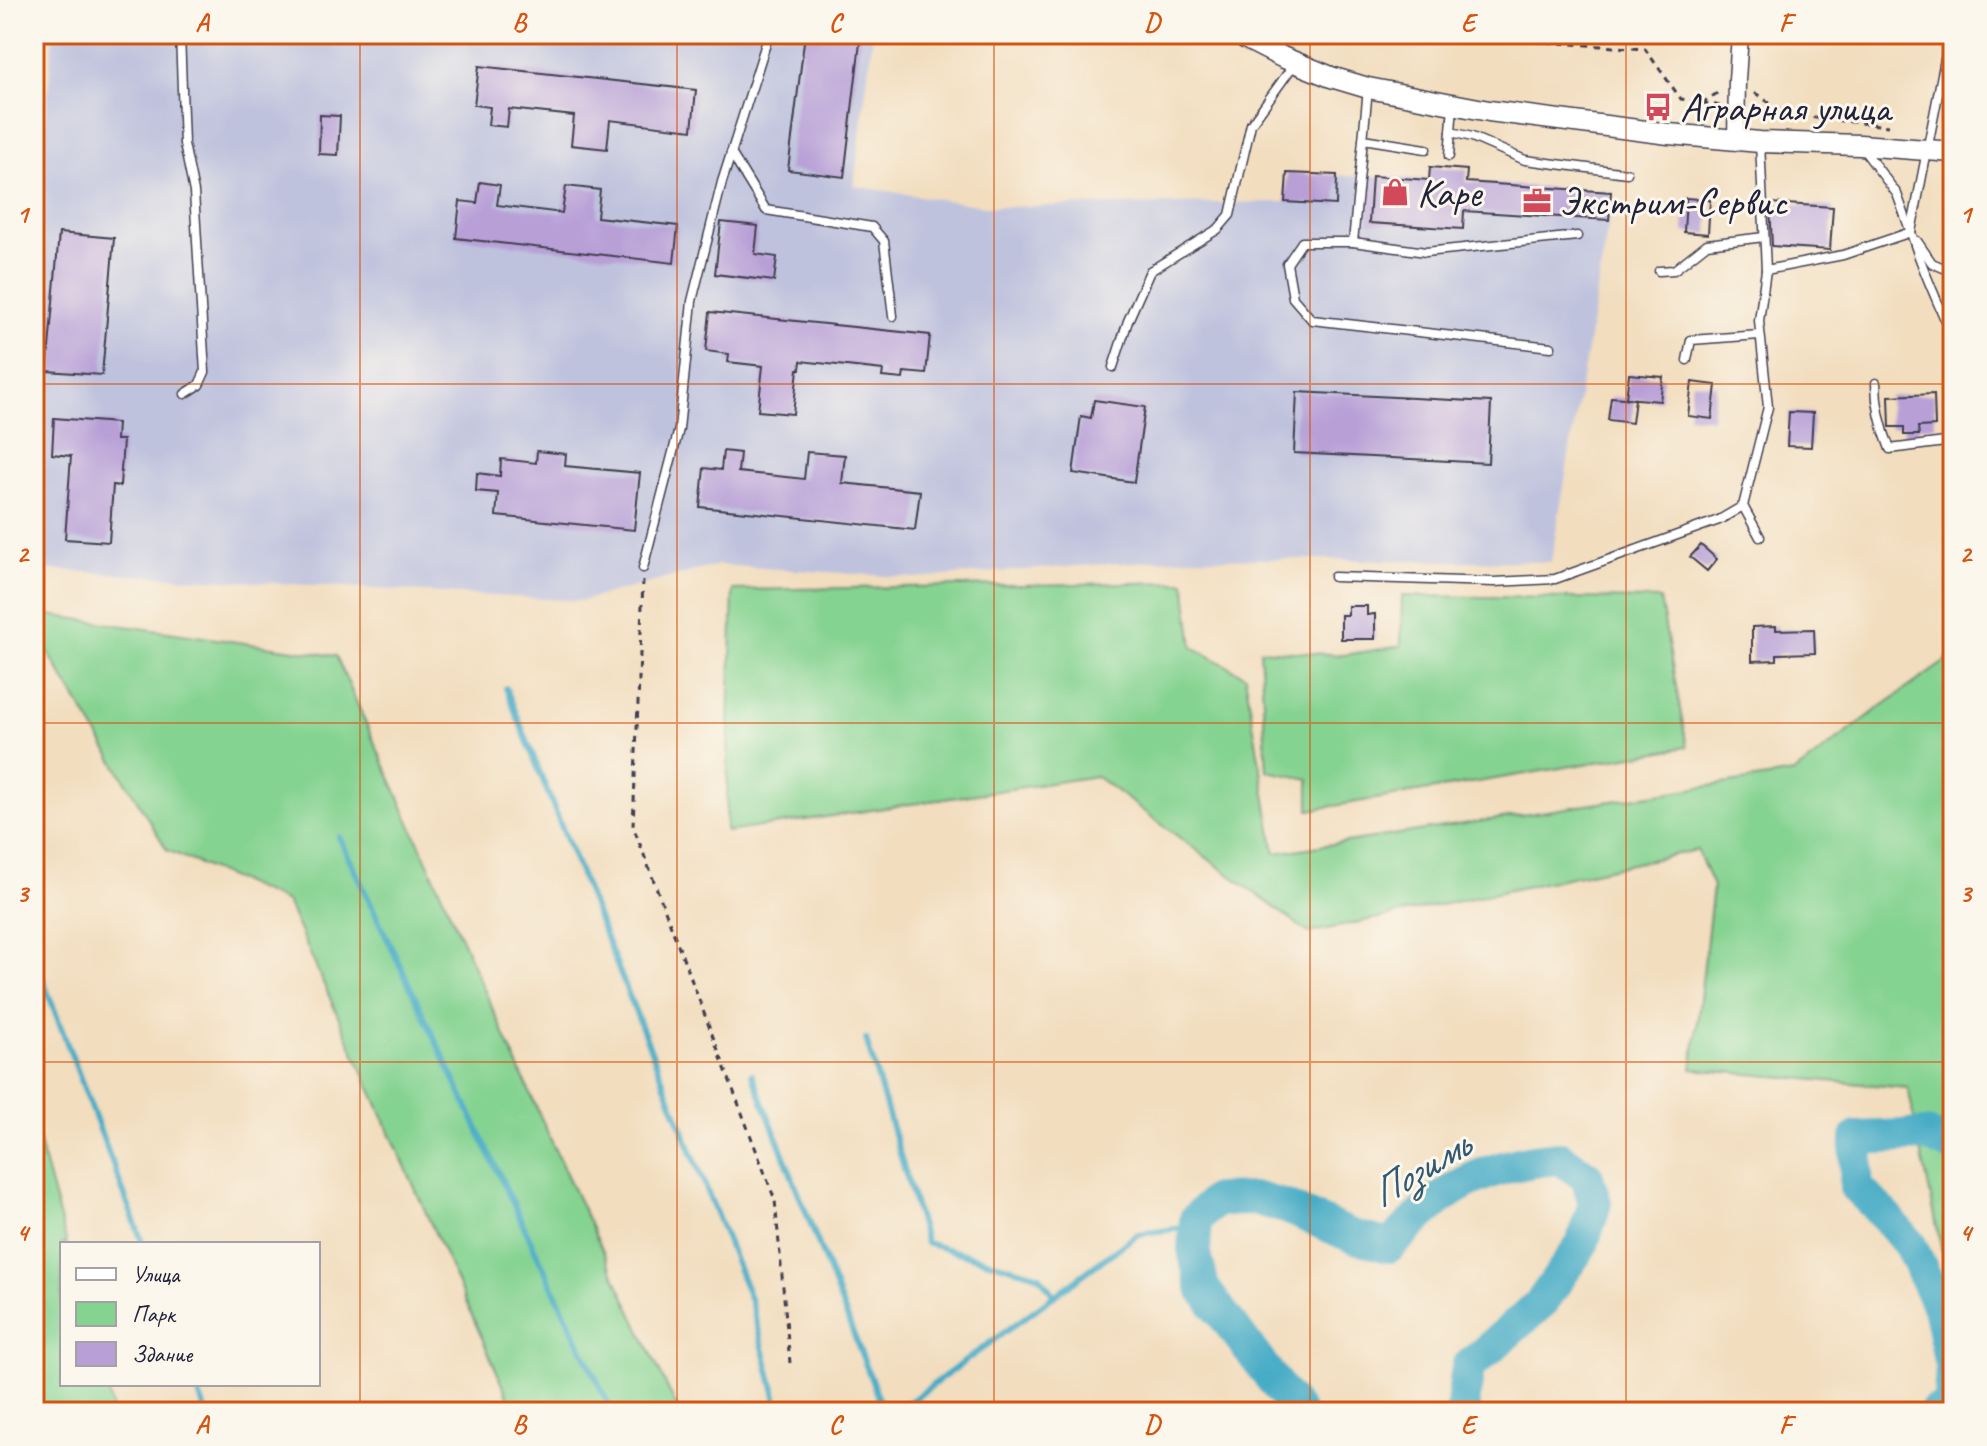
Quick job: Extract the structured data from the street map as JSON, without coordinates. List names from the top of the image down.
{
  "water": ["Позимь"],
  "places": {
    "bus stop": ["Аграрная улица"],
    "shop": ["Каре"],
    "office": ["Экстрим-Сервис"]
  },
  "legend": ["Улица", "Парк", "Здание"],
  "grid": {
    "columns": [
      "A",
      "B",
      "C",
      "D",
      "E",
      "F"
    ],
    "rows": [
      "1",
      "2",
      "3",
      "4"
    ]
  }
}
